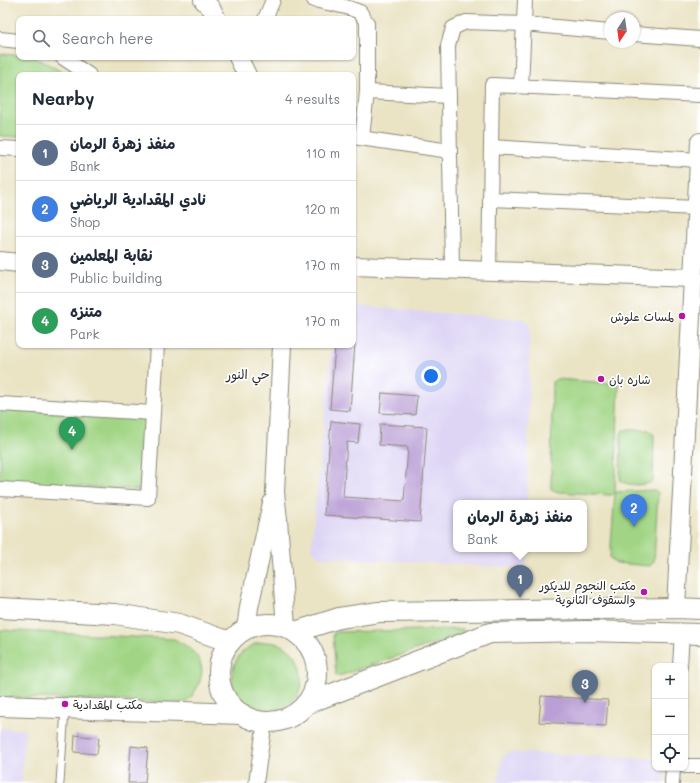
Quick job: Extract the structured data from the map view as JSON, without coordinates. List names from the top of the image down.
{
  "districts": ["حي النور"],
  "places": [
    "لمسات علوش",
    "شاره بان",
    "مكتب النجوم للديكور والسقوف الثانوية",
    "مكتب المقدادية"
  ],
  "north": "bottom",
  "page": {
    "search": "Search here",
    "heading": ["Nearby", "4 results"],
    "list": [
      {
        "mark": "1",
        "name": "منفذ زهرة الرمان",
        "note": "Bank",
        "value": "110 m"
      },
      {
        "mark": "2",
        "name": "نادي المقدادية الرياضي",
        "note": "Shop",
        "value": "120 m"
      },
      {
        "mark": "3",
        "name": "نقابة المعلمين",
        "note": "Public building",
        "value": "170 m"
      },
      {
        "mark": "4",
        "name": "متنزه",
        "note": "Park",
        "value": "170 m"
      }
    ],
    "pins": [
      "4",
      "2",
      "1",
      "3"
    ],
    "popup": ["منفذ زهرة الرمان", "Bank"],
    "map_buttons": ["+", "−"]
  }
}
